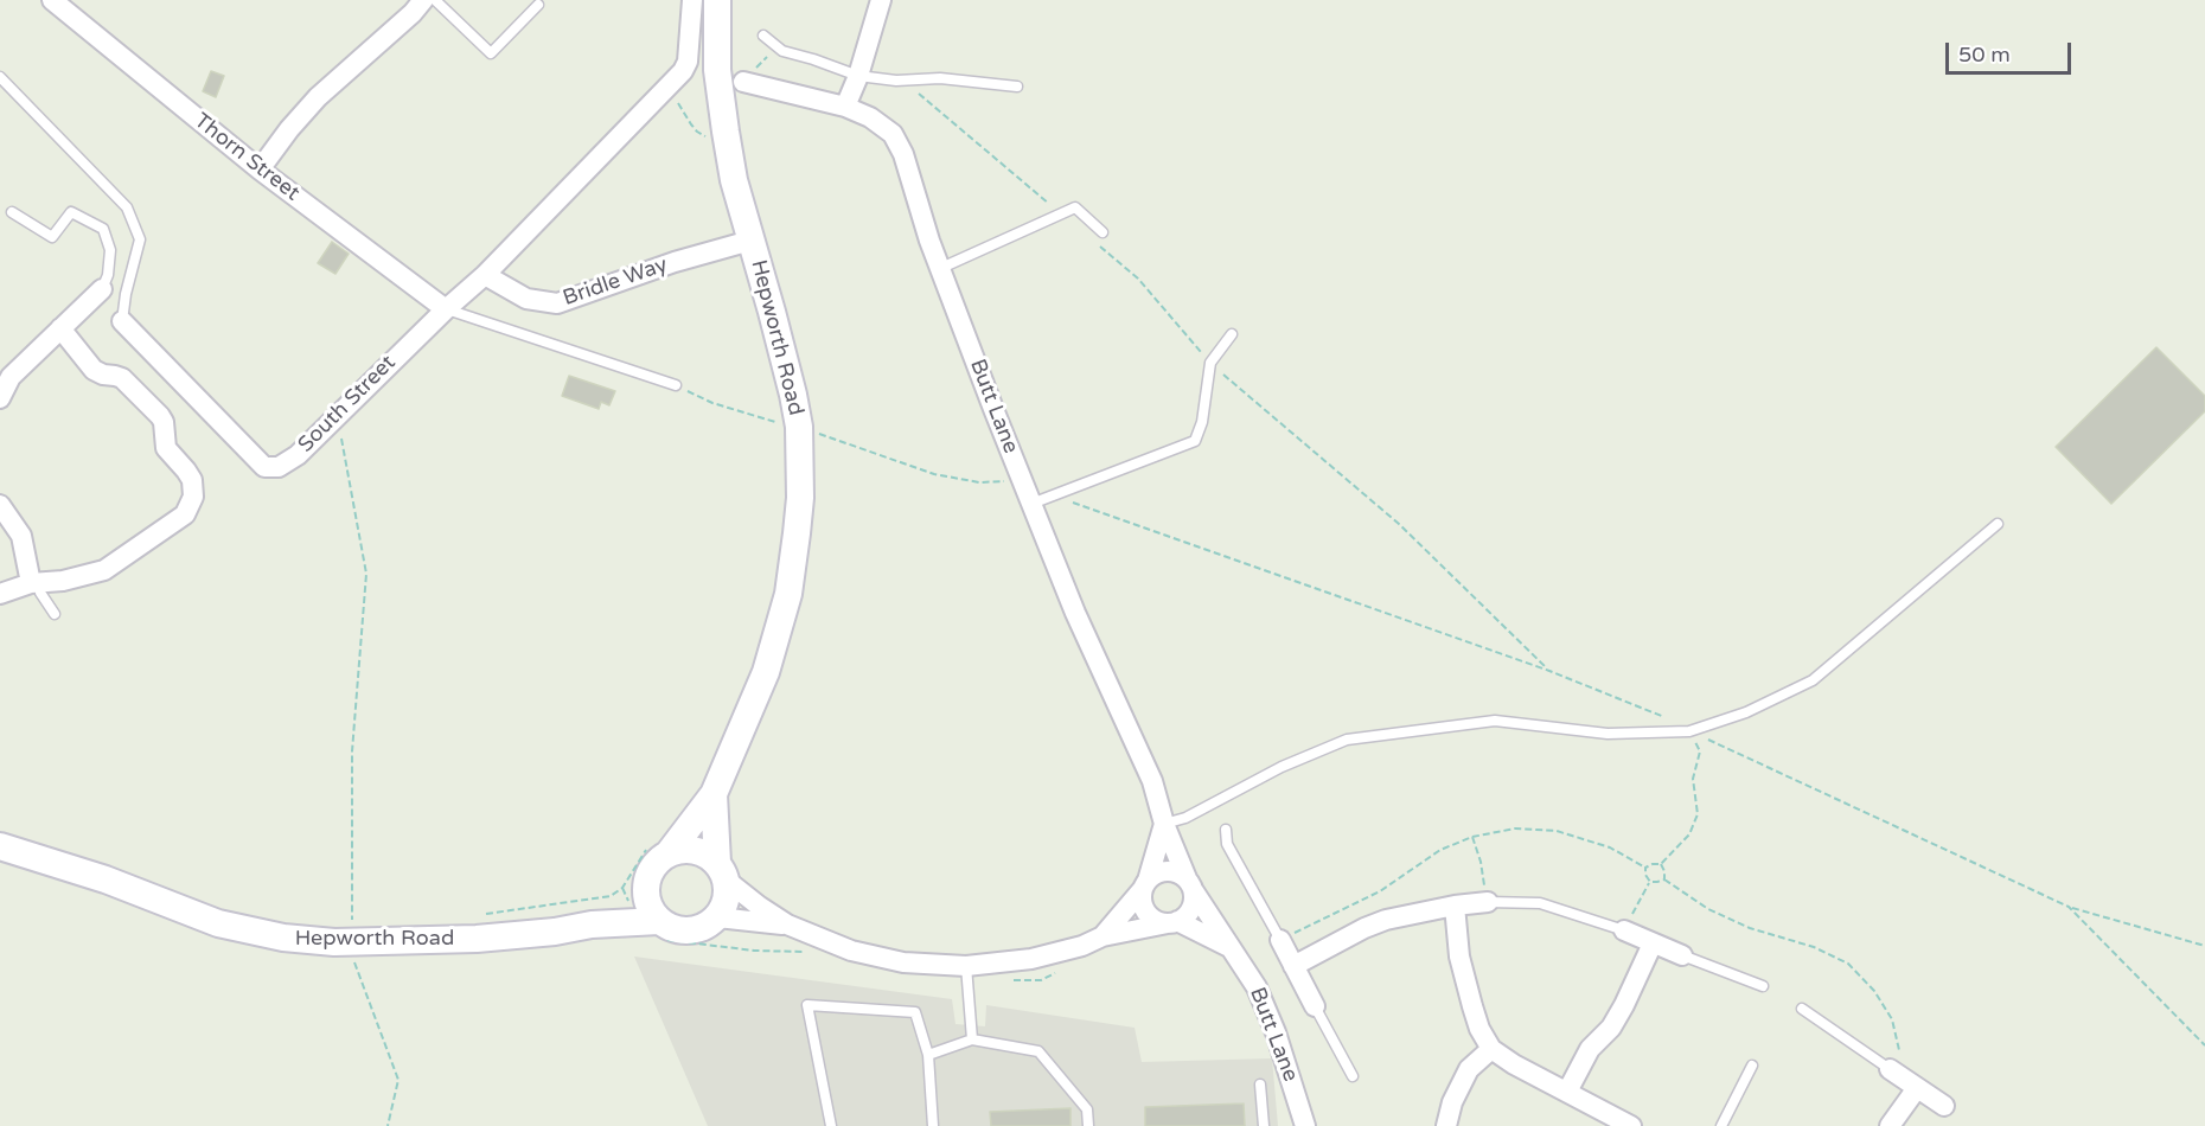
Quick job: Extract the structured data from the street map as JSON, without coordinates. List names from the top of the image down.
{
  "streets": {
    "street": [
      "Thorn Street",
      "Bridle Way",
      "Hepworth Road",
      "South Street",
      "Butt Lane"
    ]
  },
  "crossings": [
    ["Thorn Street", "South Street"],
    ["Bridle Way", "Hepworth Road"],
    ["Bridle Way", "South Street"]
  ],
  "scale_bar": "50 m"
}
